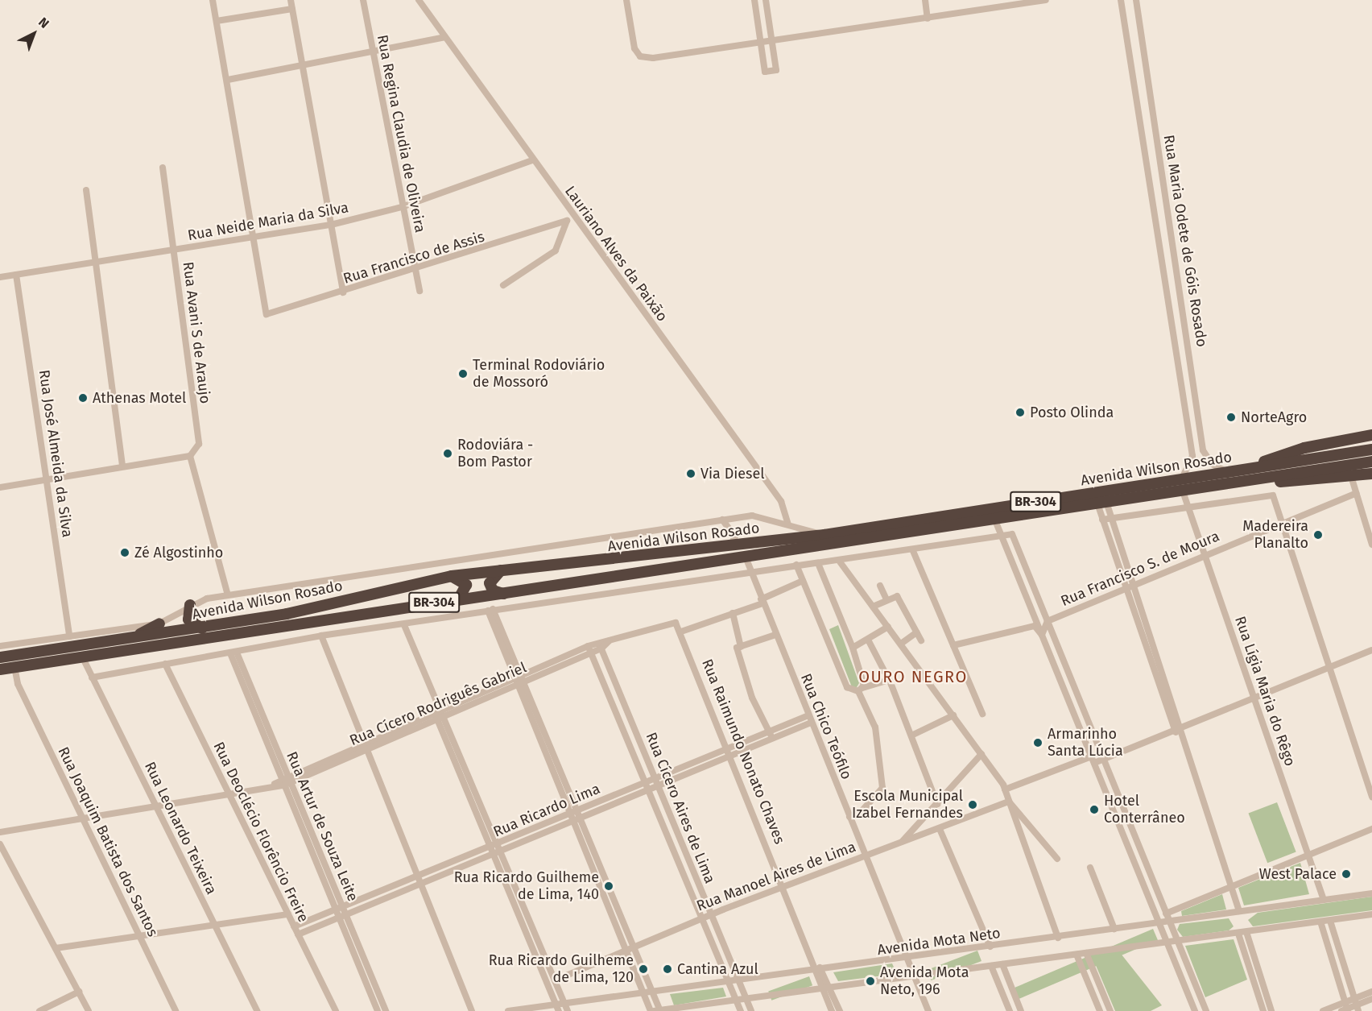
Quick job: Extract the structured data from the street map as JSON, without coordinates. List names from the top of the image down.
{
  "streets": {
    "highway": ["Avenida Wilson Rosado", "BR-304"],
    "street": [
      "Rua Regina Claudia de Oliveira",
      "Rua Neide Maria da Silva",
      "Rua Maria Odete de Góis Rosado",
      "Lauriano Alves da Paixão",
      "Rua Francisco de Assis",
      "Rua Avani S de Araujo",
      "Rua José Almeida da Silva",
      "Rua Francisco S. de Moura",
      "Rua Lígia Maria do Rêgo",
      "Rua Cícero Rodriguês Gabriel",
      "Rua Chico Teófilo",
      "Rua Raimundo Nonato Chaves",
      "Rua Cícero Aires de Lima",
      "Rua Ricardo Lima",
      "Rua Artur de Souza Leite",
      "Rua Leonardo Teixeira",
      "Rua Deoclécio Florêncio Freire",
      "Rua Joaquim Batista dos Santos",
      "Rua Manoel Aires de Lima",
      "Avenida Mota Neto"
    ]
  },
  "crossings": [
    ["Rua Regina Claudia de Oliveira", "Rua Neide Maria da Silva"],
    ["Rua Regina Claudia de Oliveira", "Rua Francisco de Assis"],
    ["Rua Neide Maria da Silva", "Lauriano Alves da Paixão"],
    ["Rua Neide Maria da Silva", "Rua Francisco de Assis"],
    ["Rua Neide Maria da Silva", "Rua Avani S de Araujo"],
    ["Rua Neide Maria da Silva", "Rua José Almeida da Silva"],
    ["Rua Maria Odete de Góis Rosado", "Avenida Wilson Rosado"],
    ["Avenida Wilson Rosado", "Rua Lígia Maria do Rêgo"],
    ["Avenida Wilson Rosado", "Rua Chico Teófilo"],
    ["Avenida Wilson Rosado", "Rua Leonardo Teixeira"],
    ["Avenida Wilson Rosado", "Rua Joaquim Batista dos Santos"],
    ["Rua Francisco S. de Moura", "Rua Lígia Maria do Rêgo"],
    ["Rua Lígia Maria do Rêgo", "Avenida Mota Neto"],
    ["Rua Cícero Rodriguês Gabriel", "Rua Raimundo Nonato Chaves"],
    ["Rua Cícero Rodriguês Gabriel", "Rua Cícero Aires de Lima"],
    ["Rua Cícero Rodriguês Gabriel", "Rua Artur de Souza Leite"],
    ["Rua Chico Teófilo", "Rua Ricardo Lima"],
    ["Rua Chico Teófilo", "Rua Manoel Aires de Lima"],
    ["Rua Chico Teófilo", "Avenida Mota Neto"],
    ["Rua Raimundo Nonato Chaves", "Rua Ricardo Lima"],
    ["Rua Raimundo Nonato Chaves", "Rua Manoel Aires de Lima"],
    ["Rua Raimundo Nonato Chaves", "Avenida Mota Neto"],
    ["Rua Cícero Aires de Lima", "Rua Ricardo Lima"],
    ["Rua Cícero Aires de Lima", "Rua Manoel Aires de Lima"],
    ["Rua Cícero Aires de Lima", "Avenida Mota Neto"],
    ["Rua Ricardo Lima", "Rua Artur de Souza Leite"],
    ["Rua Ricardo Lima", "Rua Deoclécio Florêncio Freire"]
  ],
  "districts": ["OURO NEGRO"],
  "places": [
    "Terminal Rodoviário de Mossoró",
    "Athenas Motel",
    "Posto Olinda",
    "NorteAgro",
    "Rodoviára - Bom Pastor",
    "Via Diesel",
    "Madereira Planalto",
    "Zé Algostinho",
    "Armarinho Santa Lúcia",
    "Escola Municipal Izabel Fernandes",
    "Hotel Conterrâneo",
    "West Palace",
    "Rua Ricardo Guilheme de Lima, 140",
    "Rua Ricardo Guilheme de Lima, 120",
    "Cantina Azul",
    "Avenida Mota Neto, 196"
  ],
  "north": "top right"
}
